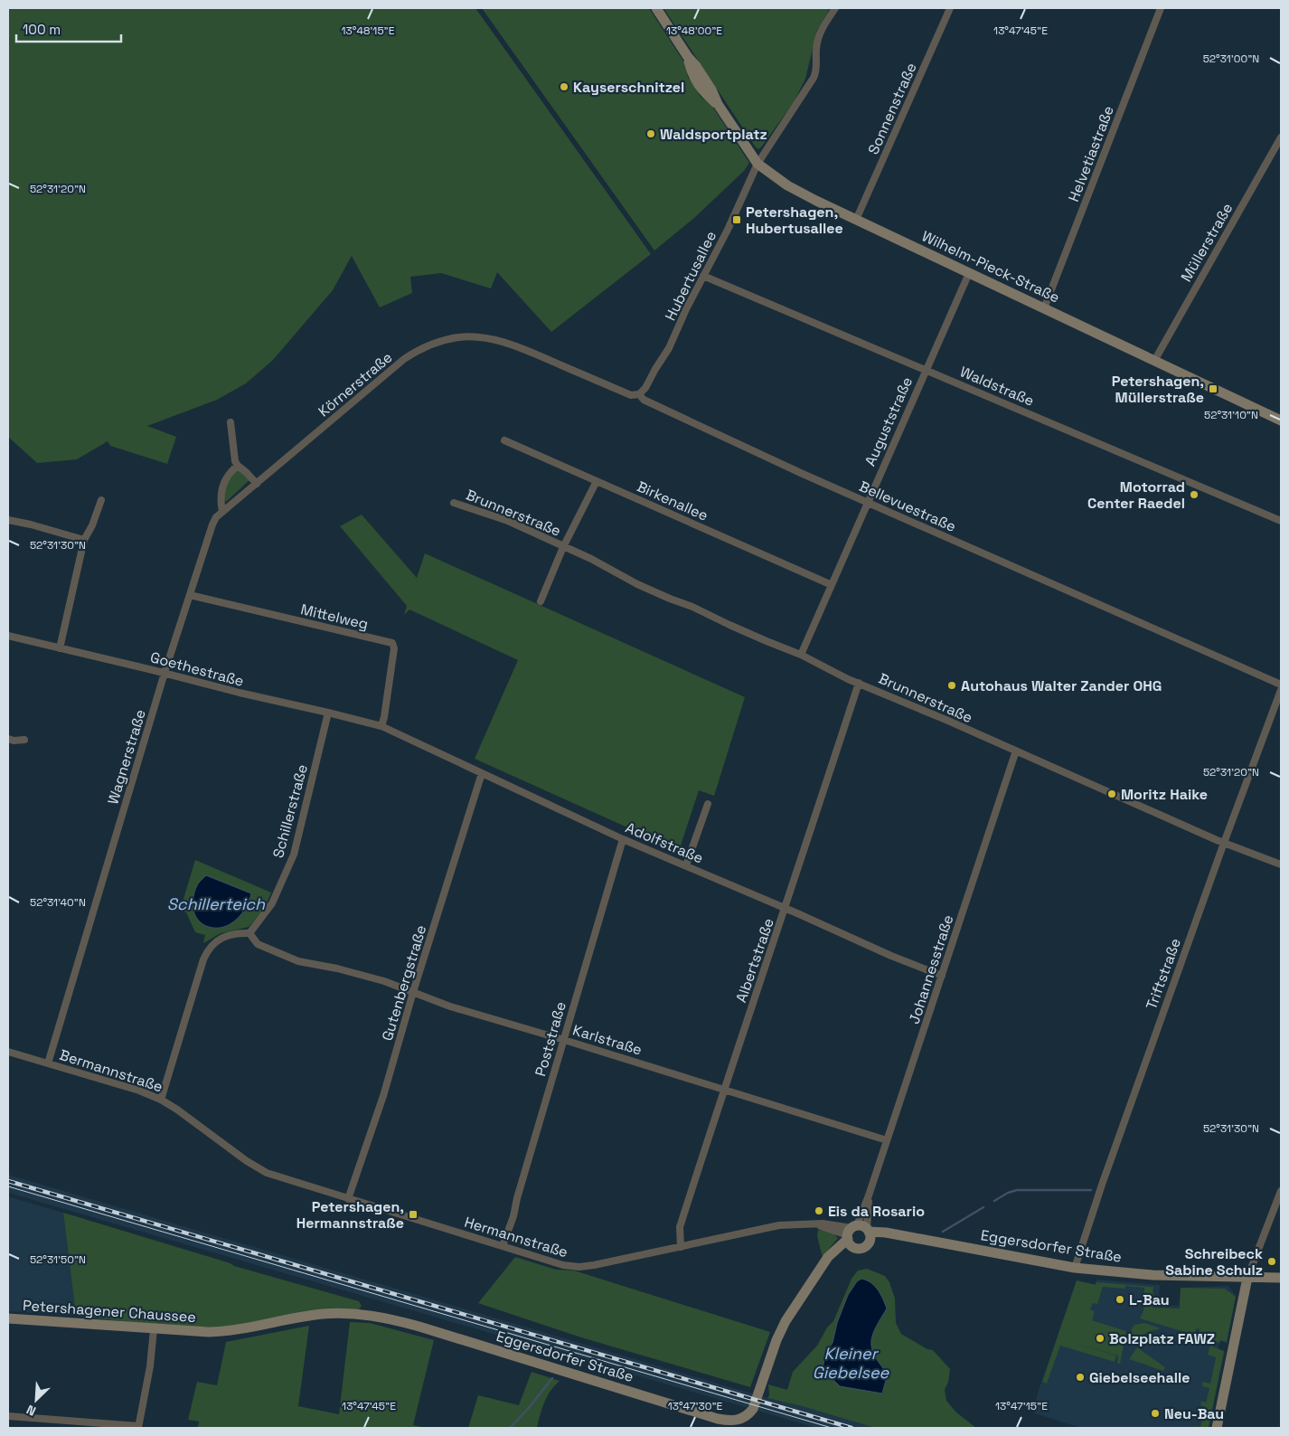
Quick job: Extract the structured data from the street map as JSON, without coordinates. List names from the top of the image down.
{
  "streets": {
    "street": [
      "Sonnenstraße",
      "Helvetiastraße",
      "Müllerstraße",
      "Wilhelm-Pieck-Straße",
      "Hubertusallee",
      "Körnerstraße",
      "Waldstraße",
      "Auguststraße",
      "Birkenallee",
      "Bellevuestraße",
      "Brunnerstraße",
      "Mittelweg",
      "Goethestraße",
      "Wagnerstraße",
      "Schillerstraße",
      "Adolfstraße",
      "Albertstraße",
      "Johannesstraße",
      "Triftstraße",
      "Gutenbergstraße",
      "Poststraße",
      "Karlstraße",
      "Bermannstraße",
      "Hermannstraße",
      "Eggersdorfer Straße",
      "Petershagener Chaussee"
    ]
  },
  "crossings": [
    ["Sonnenstraße", "Wilhelm-Pieck-Straße"],
    ["Helvetiastraße", "Wilhelm-Pieck-Straße"],
    ["Müllerstraße", "Wilhelm-Pieck-Straße"],
    ["Wilhelm-Pieck-Straße", "Hubertusallee"],
    ["Wilhelm-Pieck-Straße", "Auguststraße"],
    ["Hubertusallee", "Waldstraße"],
    ["Hubertusallee", "Bellevuestraße"],
    ["Körnerstraße", "Bellevuestraße"],
    ["Körnerstraße", "Wagnerstraße"],
    ["Waldstraße", "Auguststraße"],
    ["Auguststraße", "Birkenallee"],
    ["Auguststraße", "Bellevuestraße"],
    ["Auguststraße", "Brunnerstraße"],
    ["Birkenallee", "Brunnerstraße"],
    ["Brunnerstraße", "Albertstraße"],
    ["Brunnerstraße", "Johannesstraße"],
    ["Brunnerstraße", "Triftstraße"],
    ["Mittelweg", "Goethestraße"],
    ["Mittelweg", "Wagnerstraße"],
    ["Mittelweg", "Adolfstraße"],
    ["Goethestraße", "Wagnerstraße"],
    ["Goethestraße", "Schillerstraße"],
    ["Goethestraße", "Adolfstraße"],
    ["Wagnerstraße", "Bermannstraße"],
    ["Schillerstraße", "Karlstraße"],
    ["Adolfstraße", "Albertstraße"],
    ["Adolfstraße", "Johannesstraße"],
    ["Adolfstraße", "Gutenbergstraße"],
    ["Adolfstraße", "Poststraße"],
    ["Albertstraße", "Karlstraße"],
    ["Albertstraße", "Hermannstraße"],
    ["Johannesstraße", "Karlstraße"],
    ["Johannesstraße", "Hermannstraße"],
    ["Johannesstraße", "Eggersdorfer Straße"],
    ["Triftstraße", "Eggersdorfer Straße"],
    ["Gutenbergstraße", "Karlstraße"],
    ["Gutenbergstraße", "Hermannstraße"],
    ["Poststraße", "Karlstraße"],
    ["Poststraße", "Hermannstraße"],
    ["Bermannstraße", "Hermannstraße"],
    ["Hermannstraße", "Eggersdorfer Straße"],
    ["Eggersdorfer Straße", "Petershagener Chaussee"]
  ],
  "water": ["Schillerteich", "Kleiner Giebelsee"],
  "places": {
    "other": [
      "Kayserschnitzel",
      "Waldsportplatz",
      "Motorrad Center Raedel",
      "Autohaus Walter Zander OHG",
      "Moritz Haike",
      "Eis da Rosario",
      "Schreibeck Sabine Schulz",
      "L-Bau",
      "Bolzplatz FAWZ",
      "Giebelseehalle",
      "Neu-Bau"
    ],
    "transit": ["Petershagen, Hubertusallee", "Petershagen, Müllerstraße", "Petershagen, Hermannstraße"]
  },
  "scale_bar": "100 m",
  "north": "bottom left",
  "coordinates": [
    "13°48'15\"E",
    "13°48'00\"E",
    "13°47'45\"E",
    "52°31'00\"N",
    "52°31'20\"N",
    "52°31'10\"N",
    "52°31'30\"N",
    "52°31'40\"N",
    "52°31'50\"N",
    "13°47'30\"E",
    "13°47'15\"E"
  ]
}
